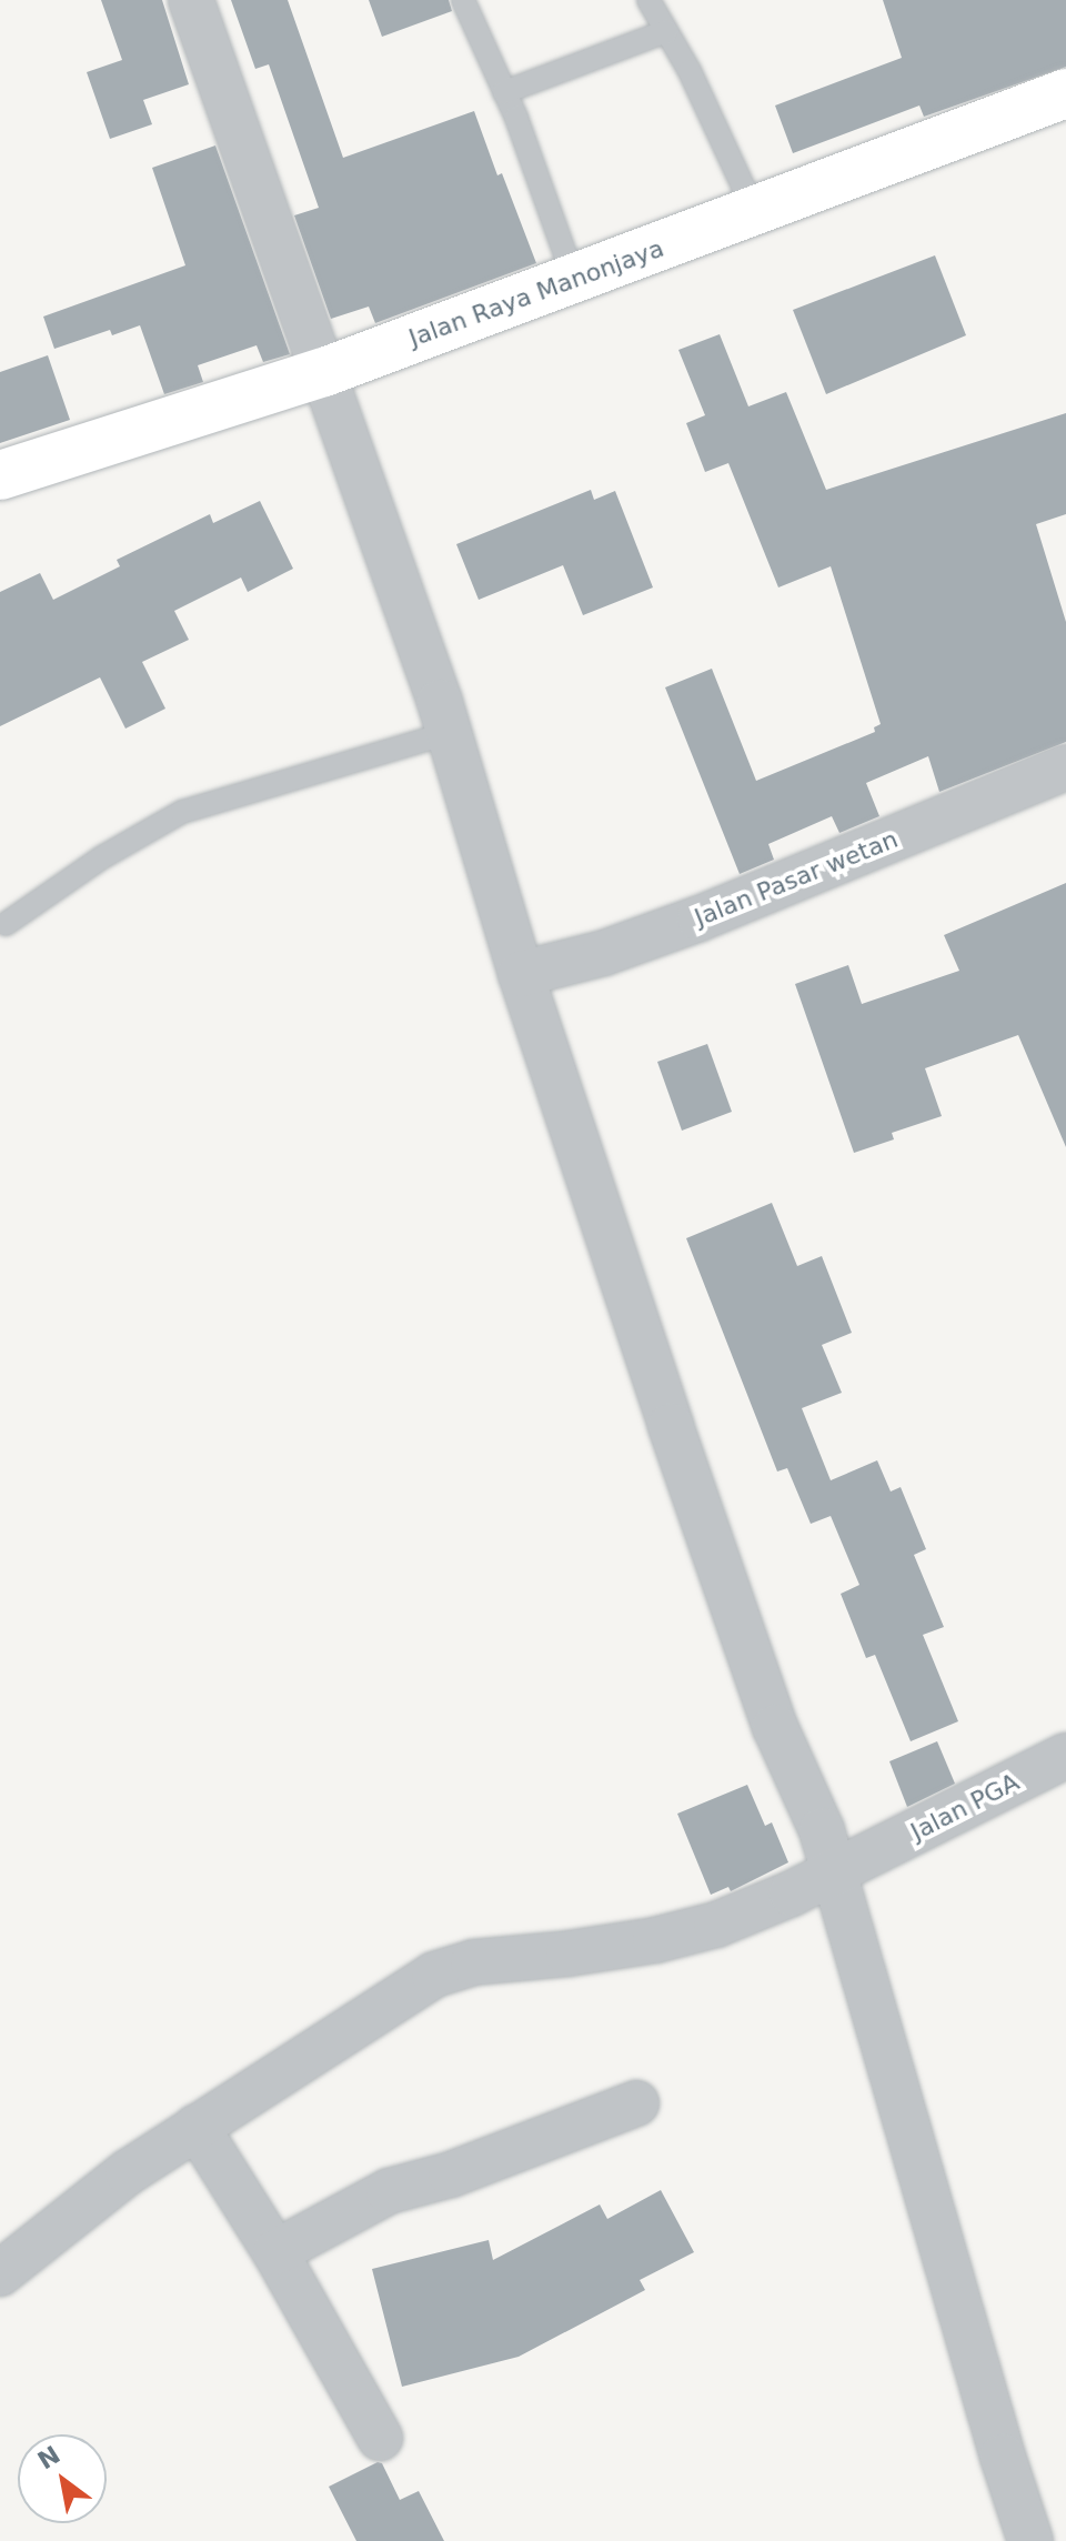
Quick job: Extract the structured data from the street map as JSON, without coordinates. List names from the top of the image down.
{
  "streets": {
    "main road": ["Jalan Raya Manonjaya"],
    "street": ["Jalan Pasar wetan", "Jalan PGA"]
  },
  "north": "top left"
}
